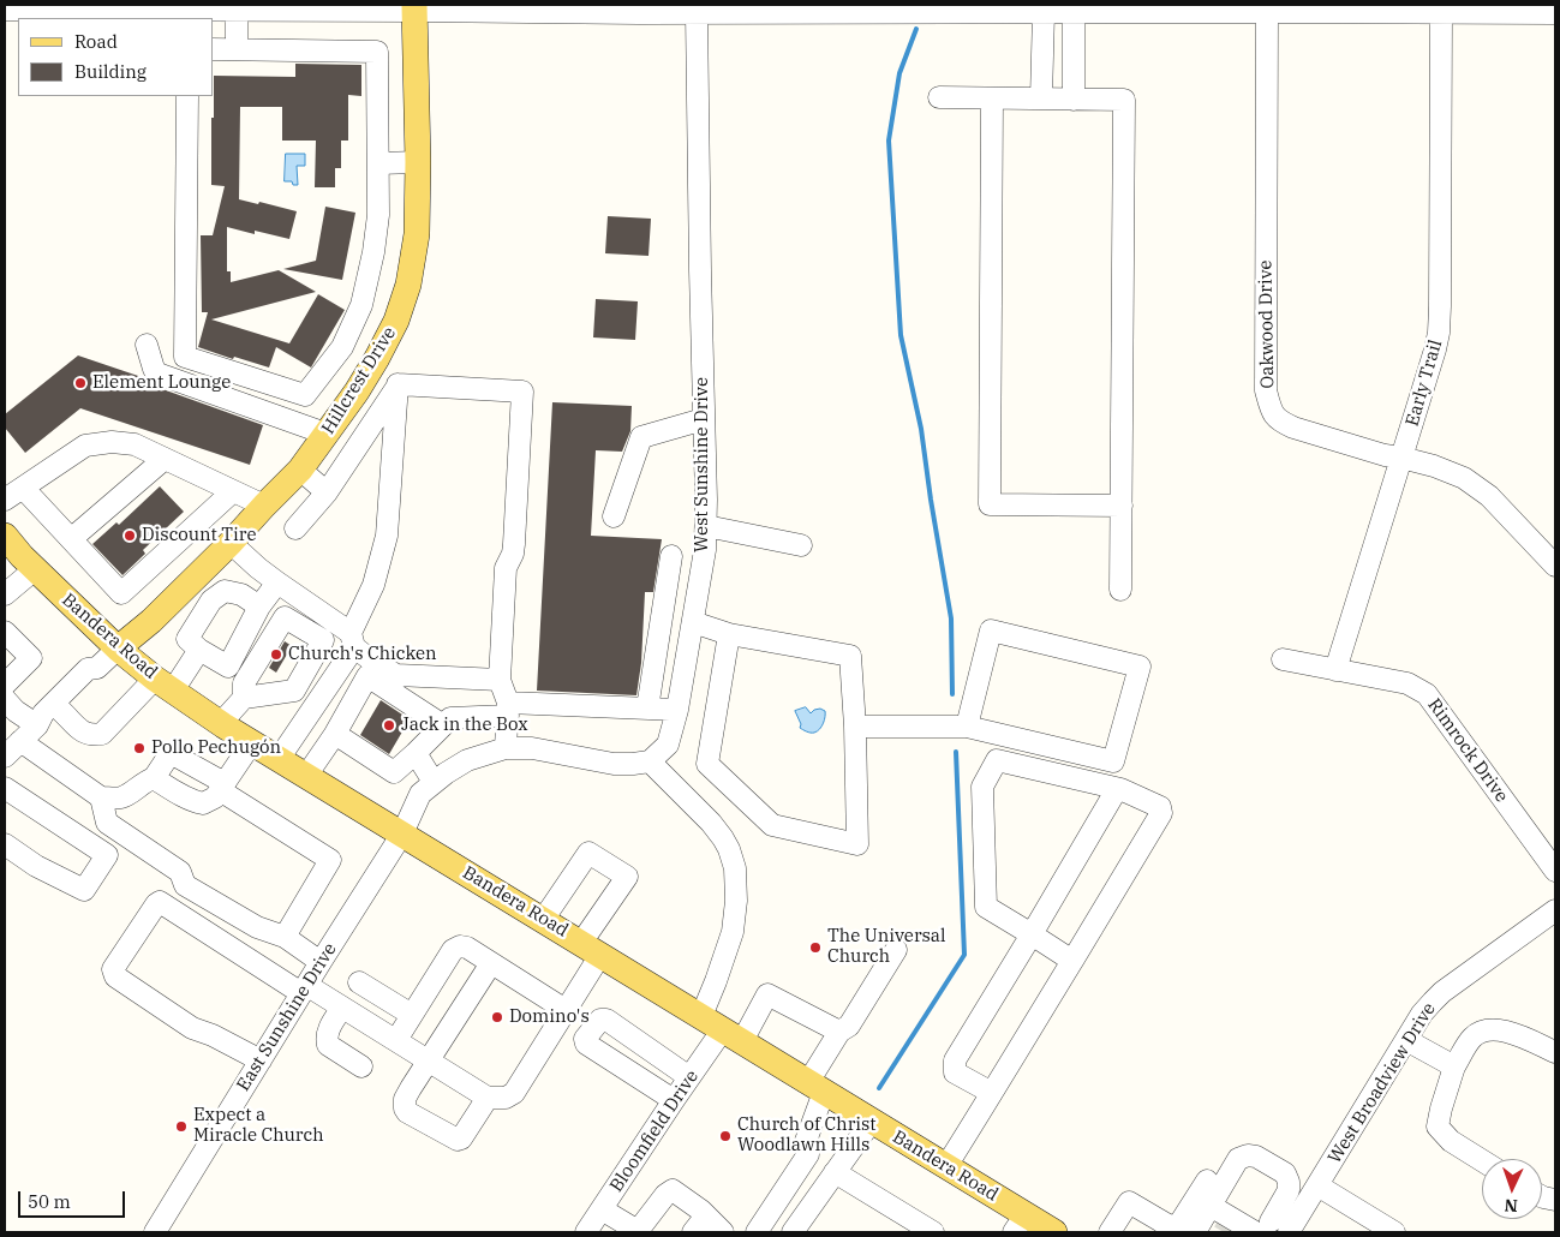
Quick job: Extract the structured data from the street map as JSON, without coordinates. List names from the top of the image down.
{
  "streets": {
    "main road": ["Hillcrest Drive", "Bandera Road"],
    "street": [
      "Oakwood Drive",
      "Early Trail",
      "West Sunshine Drive",
      "Rimrock Drive",
      "East Sunshine Drive",
      "West Broadview Drive",
      "Bloomfield Drive"
    ]
  },
  "crossings": [
    ["Oakwood Drive", "Early Trail"],
    ["Hillcrest Drive", "Bandera Road"],
    ["Early Trail", "Rimrock Drive"],
    ["Bandera Road", "East Sunshine Drive"],
    ["Bandera Road", "Bloomfield Drive"]
  ],
  "places": [
    "Element Lounge",
    "Discount Tire",
    "Church's Chicken",
    "Jack in the Box",
    "Pollo Pechugón",
    "The Universal Church",
    "Domino's",
    "Expect a Miracle Church",
    "Church of Christ Woodlawn Hills"
  ],
  "legend": ["Road", "Building"],
  "scale_bar": "50 m",
  "north": "bottom"
}
